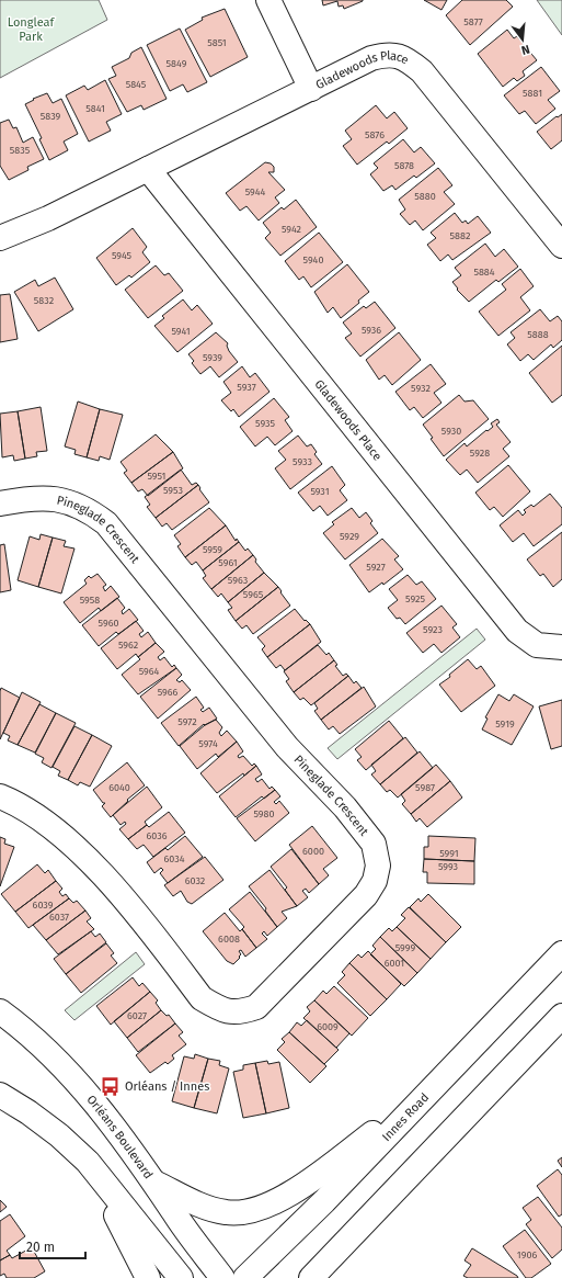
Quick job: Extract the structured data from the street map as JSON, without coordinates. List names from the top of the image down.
{
  "streets": {
    "street": [
      "Gladewoods Place",
      "Pineglade Crescent",
      "Innes Road",
      "Orléans Boulevard"
    ]
  },
  "parks": ["Longleaf Park"],
  "places": {
    "bus stop": ["Orléans / Innes"]
  },
  "house_numbers": [
    "5877",
    "5851",
    "5849",
    "5845",
    "5881",
    "5841",
    "5839",
    "5876",
    "5835",
    "5878",
    "5944",
    "5880",
    "5942",
    "5882",
    "5945",
    "5940",
    "5884",
    "5832",
    "5936",
    "5941",
    "5888",
    "5939",
    "5937",
    "5932",
    "5935",
    "5930",
    "5928",
    "5933",
    "5951",
    "5953",
    "5931",
    "5929",
    "5959",
    "5961",
    "5927",
    "5963",
    "5965",
    "5925",
    "5958",
    "5960",
    "5923",
    "5962",
    "5964",
    "5966",
    "5972",
    "5919",
    "5974",
    "6040",
    "5987",
    "5980",
    "6036",
    "6000",
    "5991",
    "6034",
    "5993",
    "6032",
    "6039",
    "6037",
    "6008",
    "5999",
    "6001",
    "6027",
    "6009",
    "1906"
  ],
  "scale_bar": "20 m",
  "north": "bottom"
}
